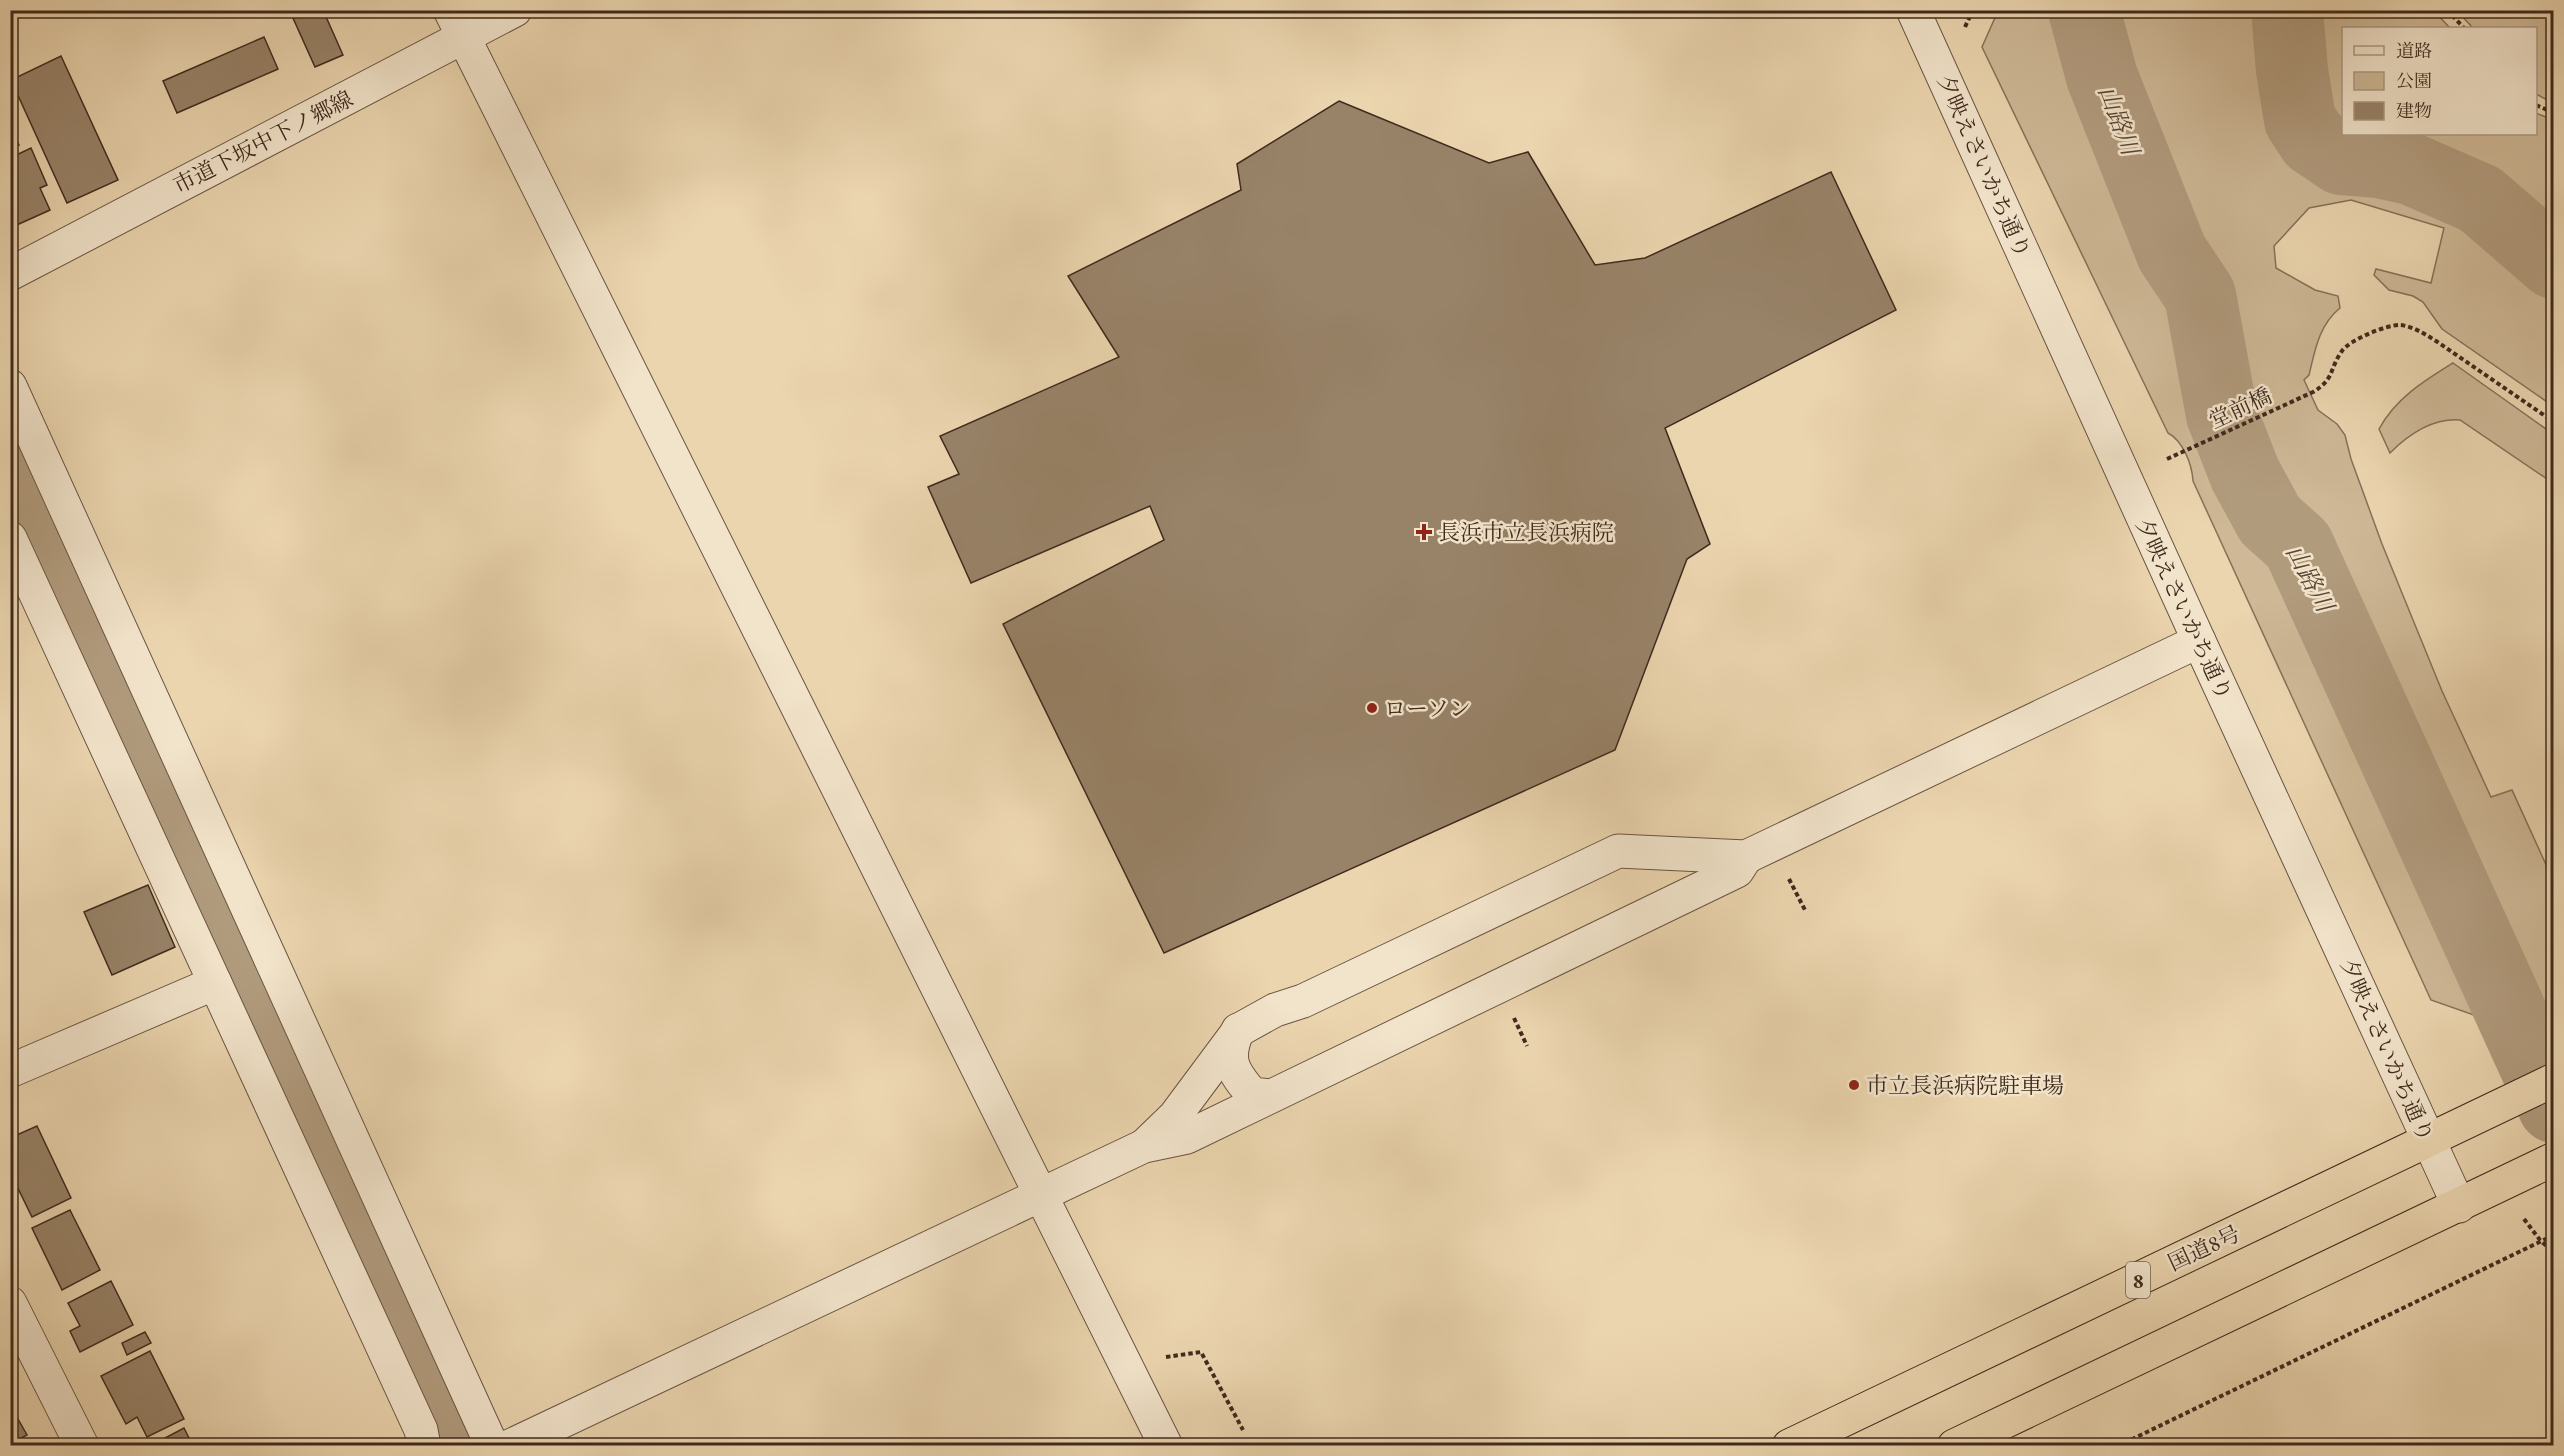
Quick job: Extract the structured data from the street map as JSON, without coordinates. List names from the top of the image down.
{
  "streets": {
    "highway": ["国道8号", "8"],
    "street": ["市道下坂中下ノ郷線", "夕映えさいかち通り"],
    "path": ["堂前橋"]
  },
  "crossings": [
    ["夕映えさいかち通り", "国道8号"]
  ],
  "water": ["山路川"],
  "places": {
    "health": ["長浜市立長浜病院"],
    "other": ["ローソン", "市立長浜病院駐車場"]
  },
  "legend": ["道路", "公園", "建物"]
}
